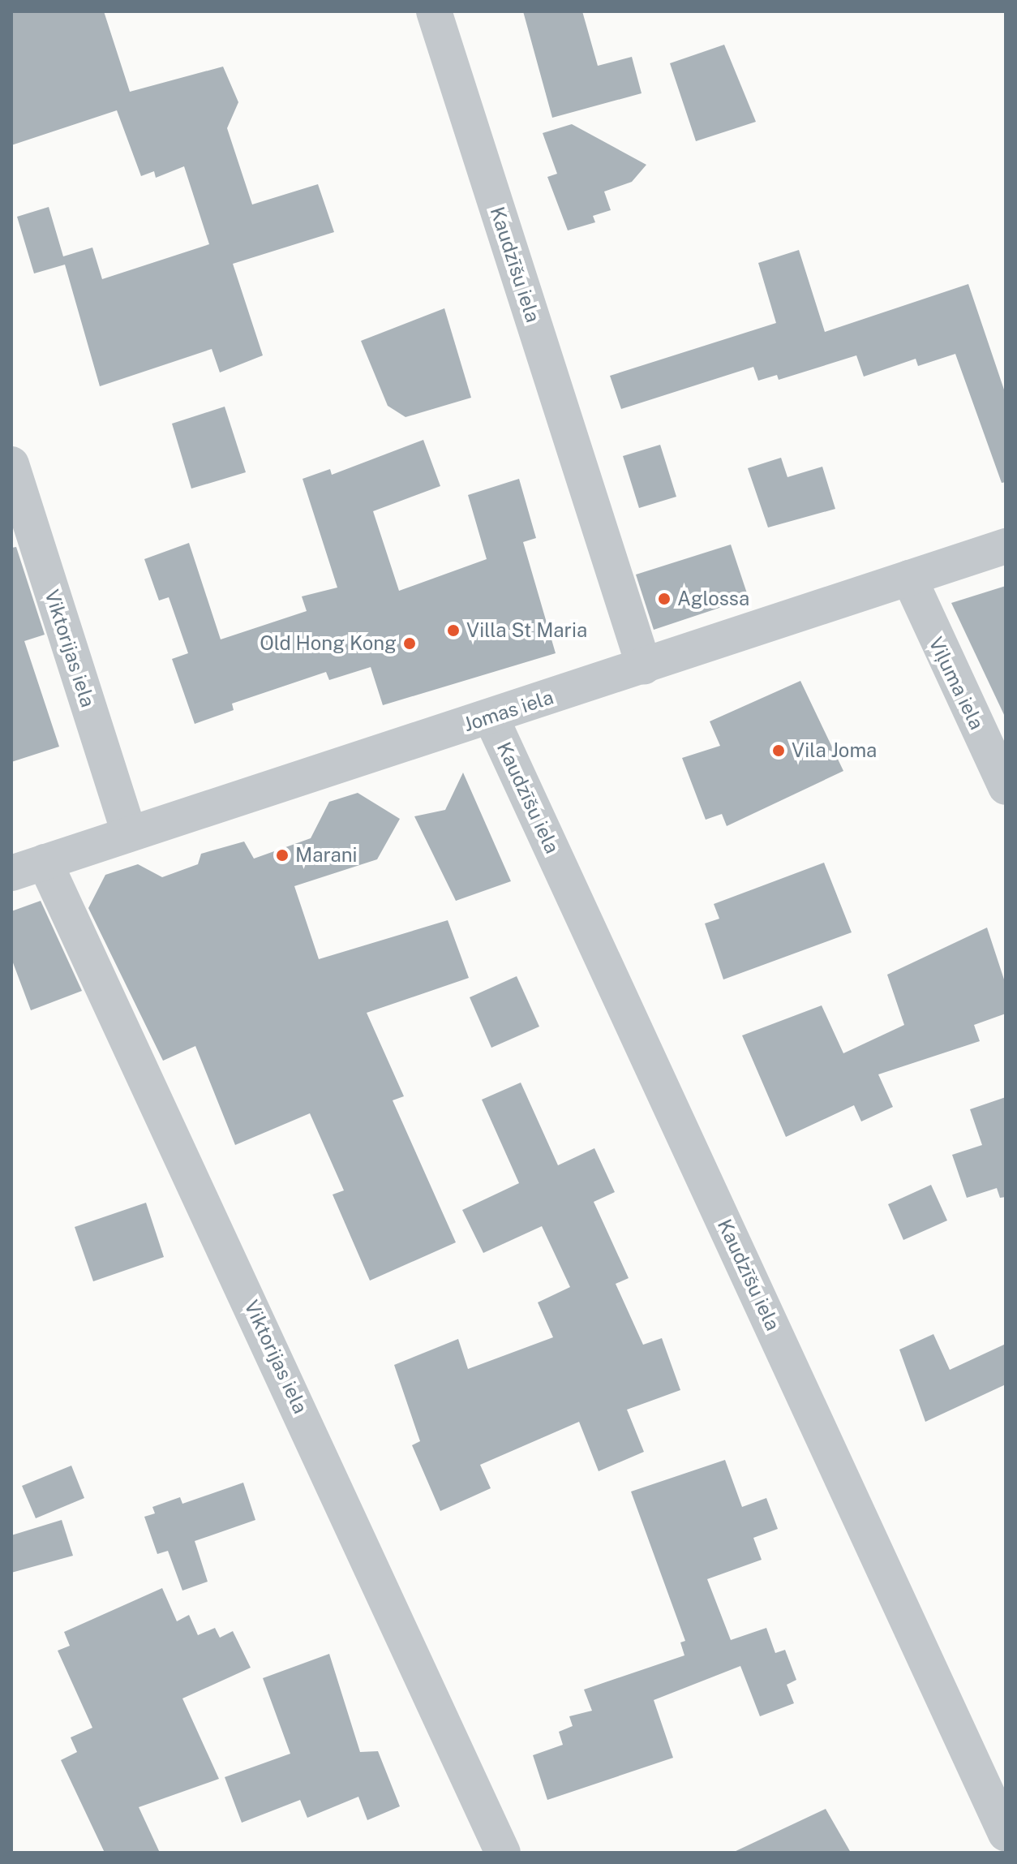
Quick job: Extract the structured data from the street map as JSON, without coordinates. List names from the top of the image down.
{
  "streets": {
    "street": [
      "Kaudzīšu iela",
      "Viktorijas iela",
      "Viļuma iela",
      "Jomas iela"
    ]
  },
  "crossings": [
    ["Kaudzīšu iela", "Jomas iela"],
    ["Viktorijas iela", "Jomas iela"],
    ["Viļuma iela", "Jomas iela"]
  ],
  "places": [
    "Aglossa",
    "Villa St Maria",
    "Old Hong Kong",
    "Vila Joma",
    "Marani"
  ]
}
